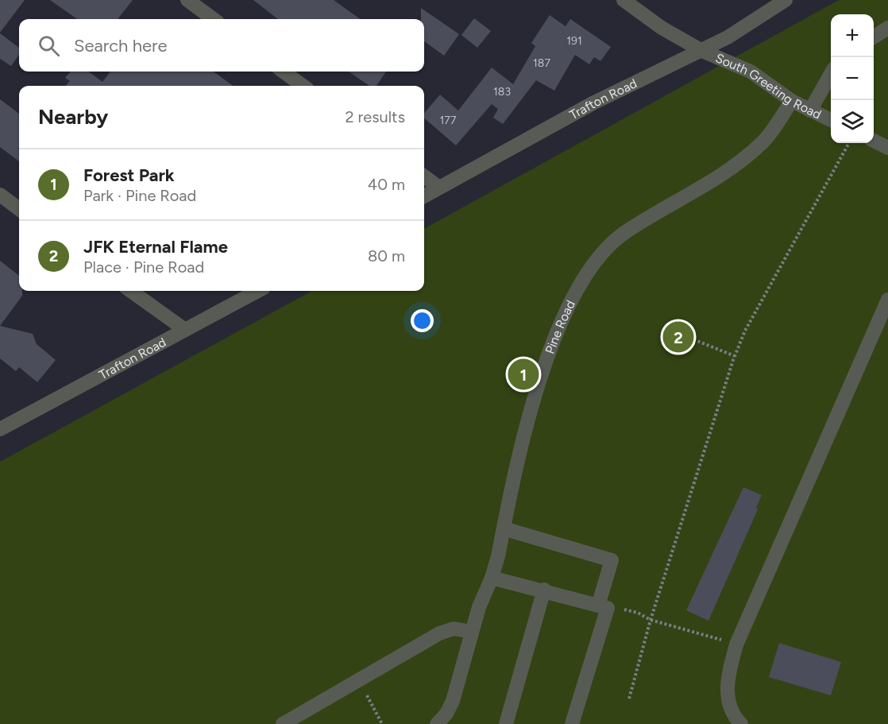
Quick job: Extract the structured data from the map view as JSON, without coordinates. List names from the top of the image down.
{
  "streets": {
    "street": ["South Greeting Road", "Trafton Road", "Pine Road"]
  },
  "crossings": [
    ["South Greeting Road", "Trafton Road"],
    ["South Greeting Road", "Pine Road"]
  ],
  "house_numbers": [
    "191",
    "187",
    "183",
    "177"
  ],
  "page": {
    "map_buttons": ["+", "−"],
    "search": "Search here",
    "heading": ["Nearby", "2 results"],
    "list": [
      {
        "mark": "1",
        "name": "Forest Park",
        "note": "Park · Pine Road",
        "value": "40 m"
      },
      {
        "mark": "2",
        "name": "JFK Eternal Flame",
        "note": "Place · Pine Road",
        "value": "80 m"
      }
    ],
    "pins": ["2", "1"]
  }
}
